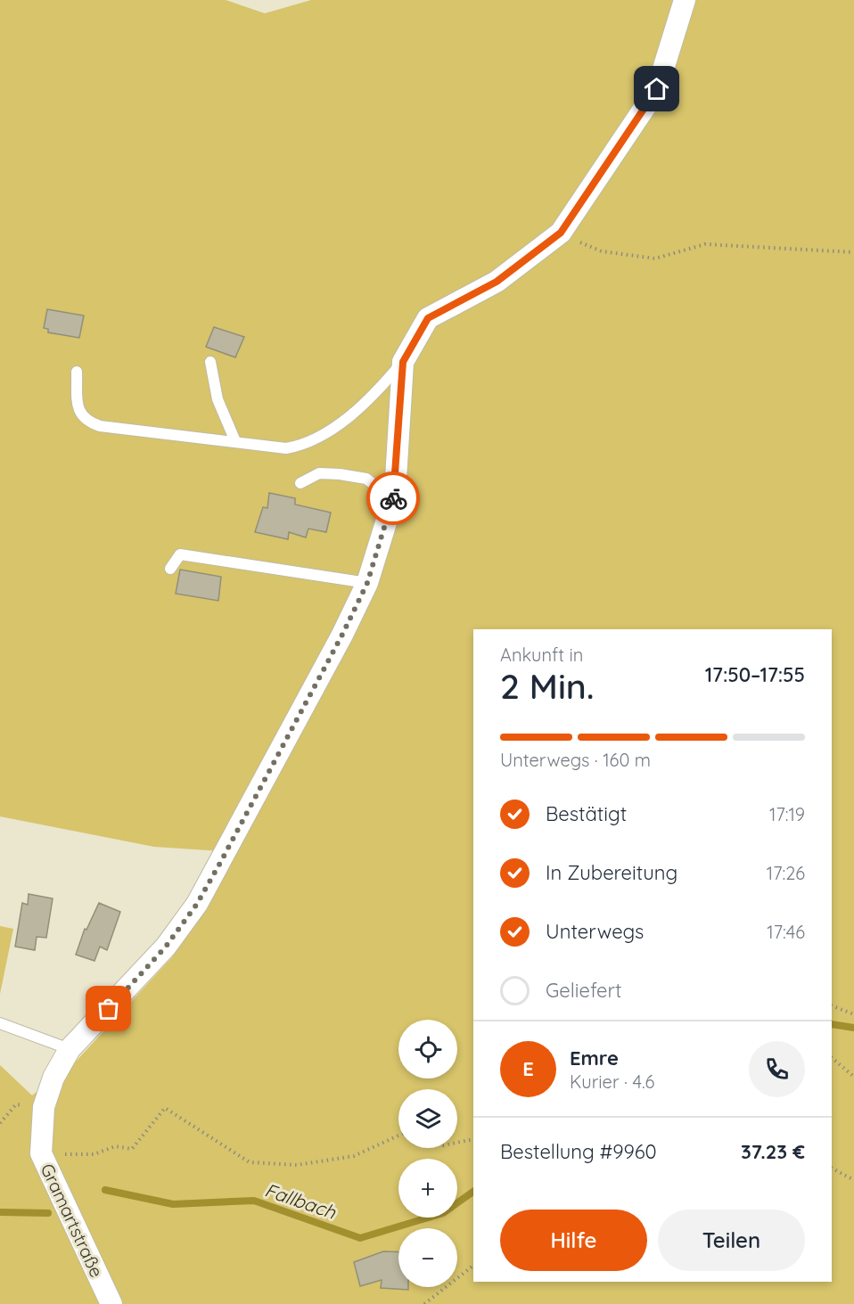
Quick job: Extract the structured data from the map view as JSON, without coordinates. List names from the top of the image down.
{
  "streets": {
    "street": ["Gramartstraße"]
  },
  "water": ["Fallbach"],
  "page": {
    "heading": ["2 Min.", "Ankunft in", "17:50–17:55"],
    "panel": [
      "Emre",
      "Kurier · 4.6",
      "Bestellung #9960",
      "37.23 €"
    ],
    "bar": "Unterwegs · 160 m",
    "list": [
      ["Bestätigt", "17:19"],
      ["In Zubereitung", "17:26"],
      ["Unterwegs", "17:46"],
      "Geliefert"
    ],
    "map_buttons": ["+", "−"],
    "round": "E",
    "buttons": ["Hilfe", "Teilen"]
  }
}
